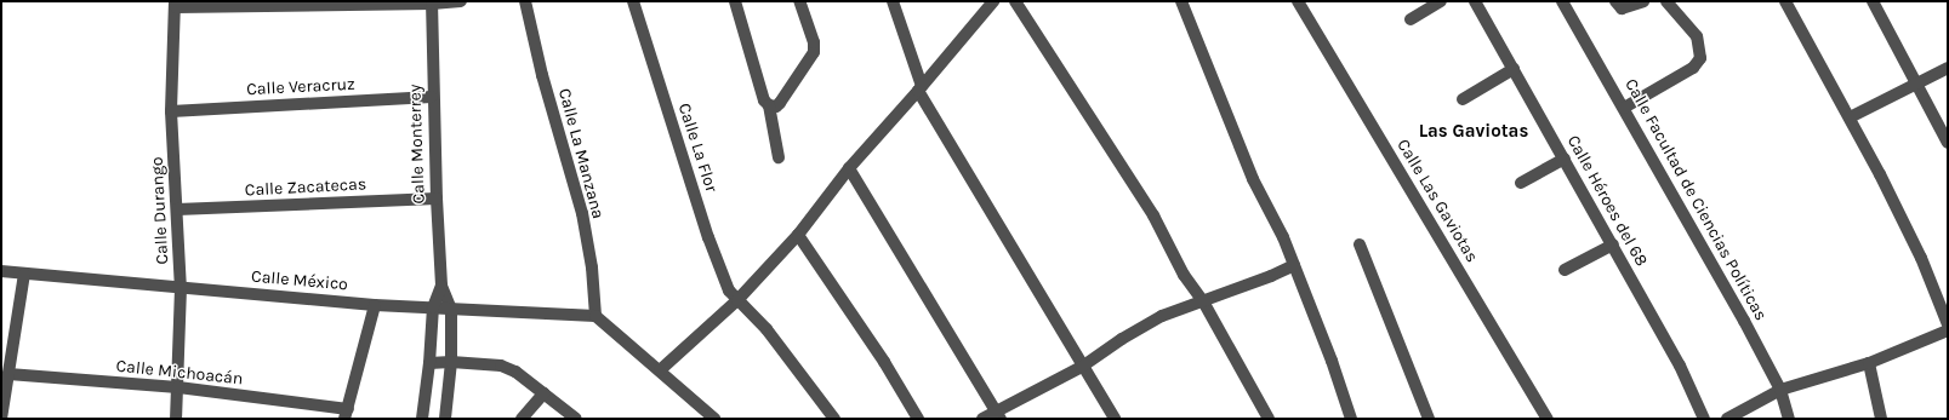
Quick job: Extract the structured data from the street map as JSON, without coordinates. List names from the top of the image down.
{
  "streets": {
    "street": [
      "Calle Veracruz",
      "Calle Monterrey",
      "Calle La Flor",
      "Calle La Manzana",
      "Calle Zacatecas",
      "Calle Facultad de Ciencias Políticas",
      "Calle Las Gaviotas",
      "Calle Héroes del 68",
      "Calle Durango",
      "Calle México",
      "Calle Michoacán"
    ]
  },
  "crossings": [
    ["Calle Veracruz", "Calle Monterrey"],
    ["Calle Veracruz", "Calle Durango"],
    ["Calle Monterrey", "Calle Zacatecas"],
    ["Calle Monterrey", "Calle México"],
    ["Calle La Manzana", "Calle México"],
    ["Calle Zacatecas", "Calle Durango"],
    ["Calle Durango", "Calle México"],
    ["Calle Durango", "Calle Michoacán"]
  ],
  "districts": ["Las Gaviotas"]
}
